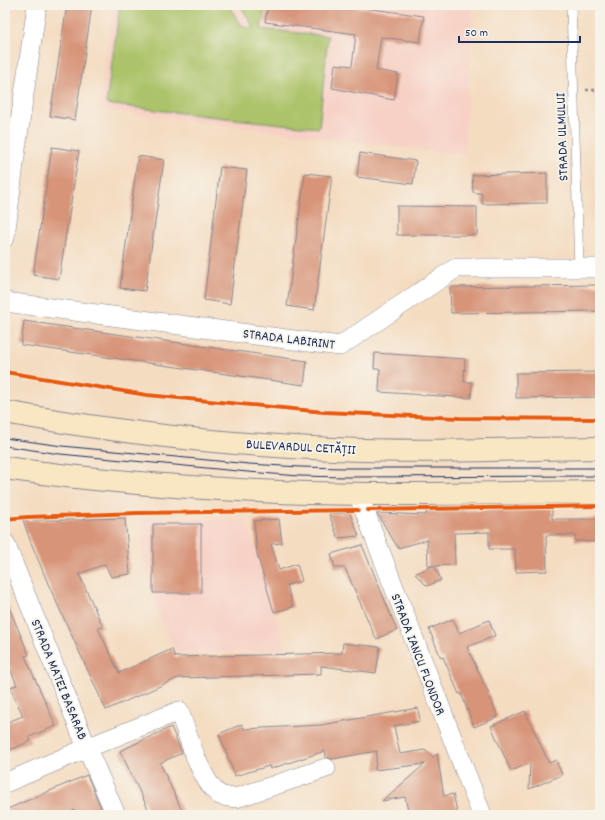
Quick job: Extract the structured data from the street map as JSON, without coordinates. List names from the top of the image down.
{
  "streets": {
    "main road": ["BULEVARDUL CETĂȚII"],
    "street": ["STRADA LABIRINT", "STRADA IANCU FLONDOR", "STRADA MATEI BASARAB"],
    "lane": ["STRADA ULMULUI"]
  },
  "crossings": [
    ["STRADA ULMULUI", "STRADA LABIRINT"]
  ],
  "scale_bar": "50 m"
}
